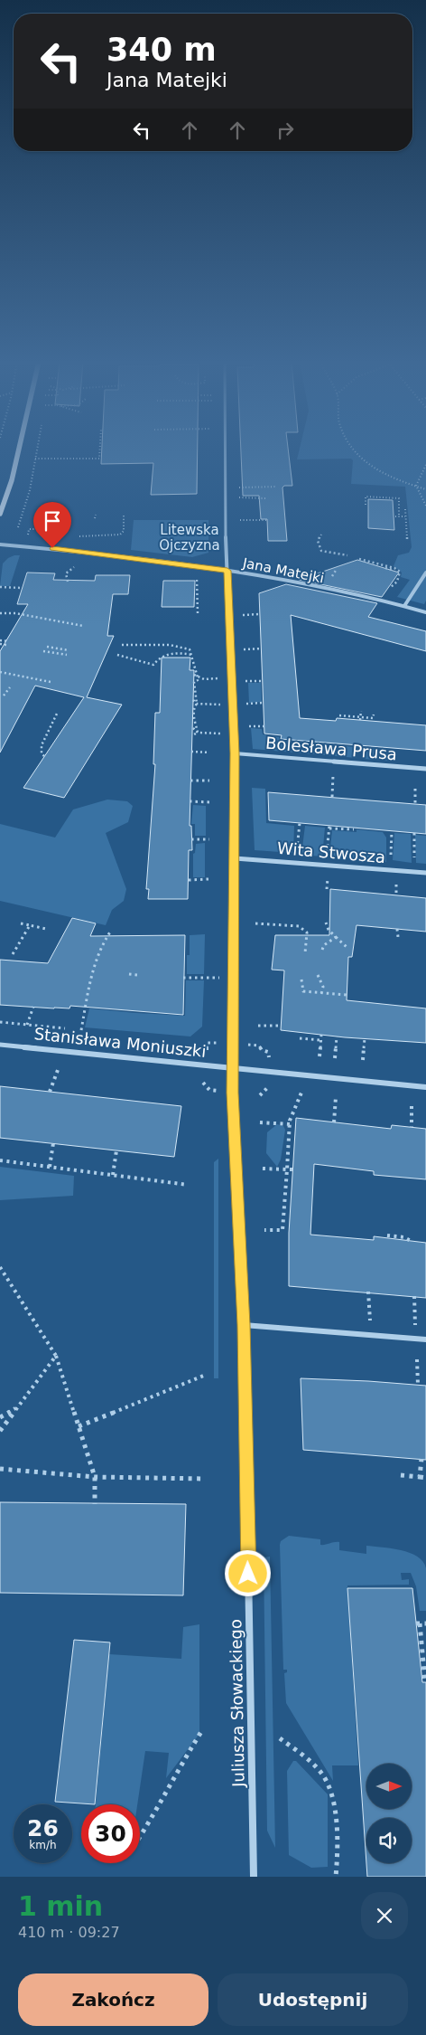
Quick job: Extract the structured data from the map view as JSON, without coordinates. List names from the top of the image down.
{
  "streets": {
    "street": [
      "Jana Matejki",
      "Bolesława Prusa",
      "Wita Stwosza",
      "Stanisława Moniuszki",
      "Juliusza Słowackiego"
    ]
  },
  "crossings": [
    ["Jana Matejki", "Juliusza Słowackiego"],
    ["Bolesława Prusa", "Juliusza Słowackiego"],
    ["Wita Stwosza", "Juliusza Słowackiego"],
    ["Stanisława Moniuszki", "Juliusza Słowackiego"]
  ],
  "parks": ["Litewska Ojczyzna"],
  "north": "right",
  "page": {
    "turn": ["340 m", "Jana Matejki"],
    "speed": "26 km/h",
    "limit": "30",
    "heading": ["1 min", "410 m · 09:27"],
    "buttons": ["Zakończ", "Udostępnij"]
  }
}
